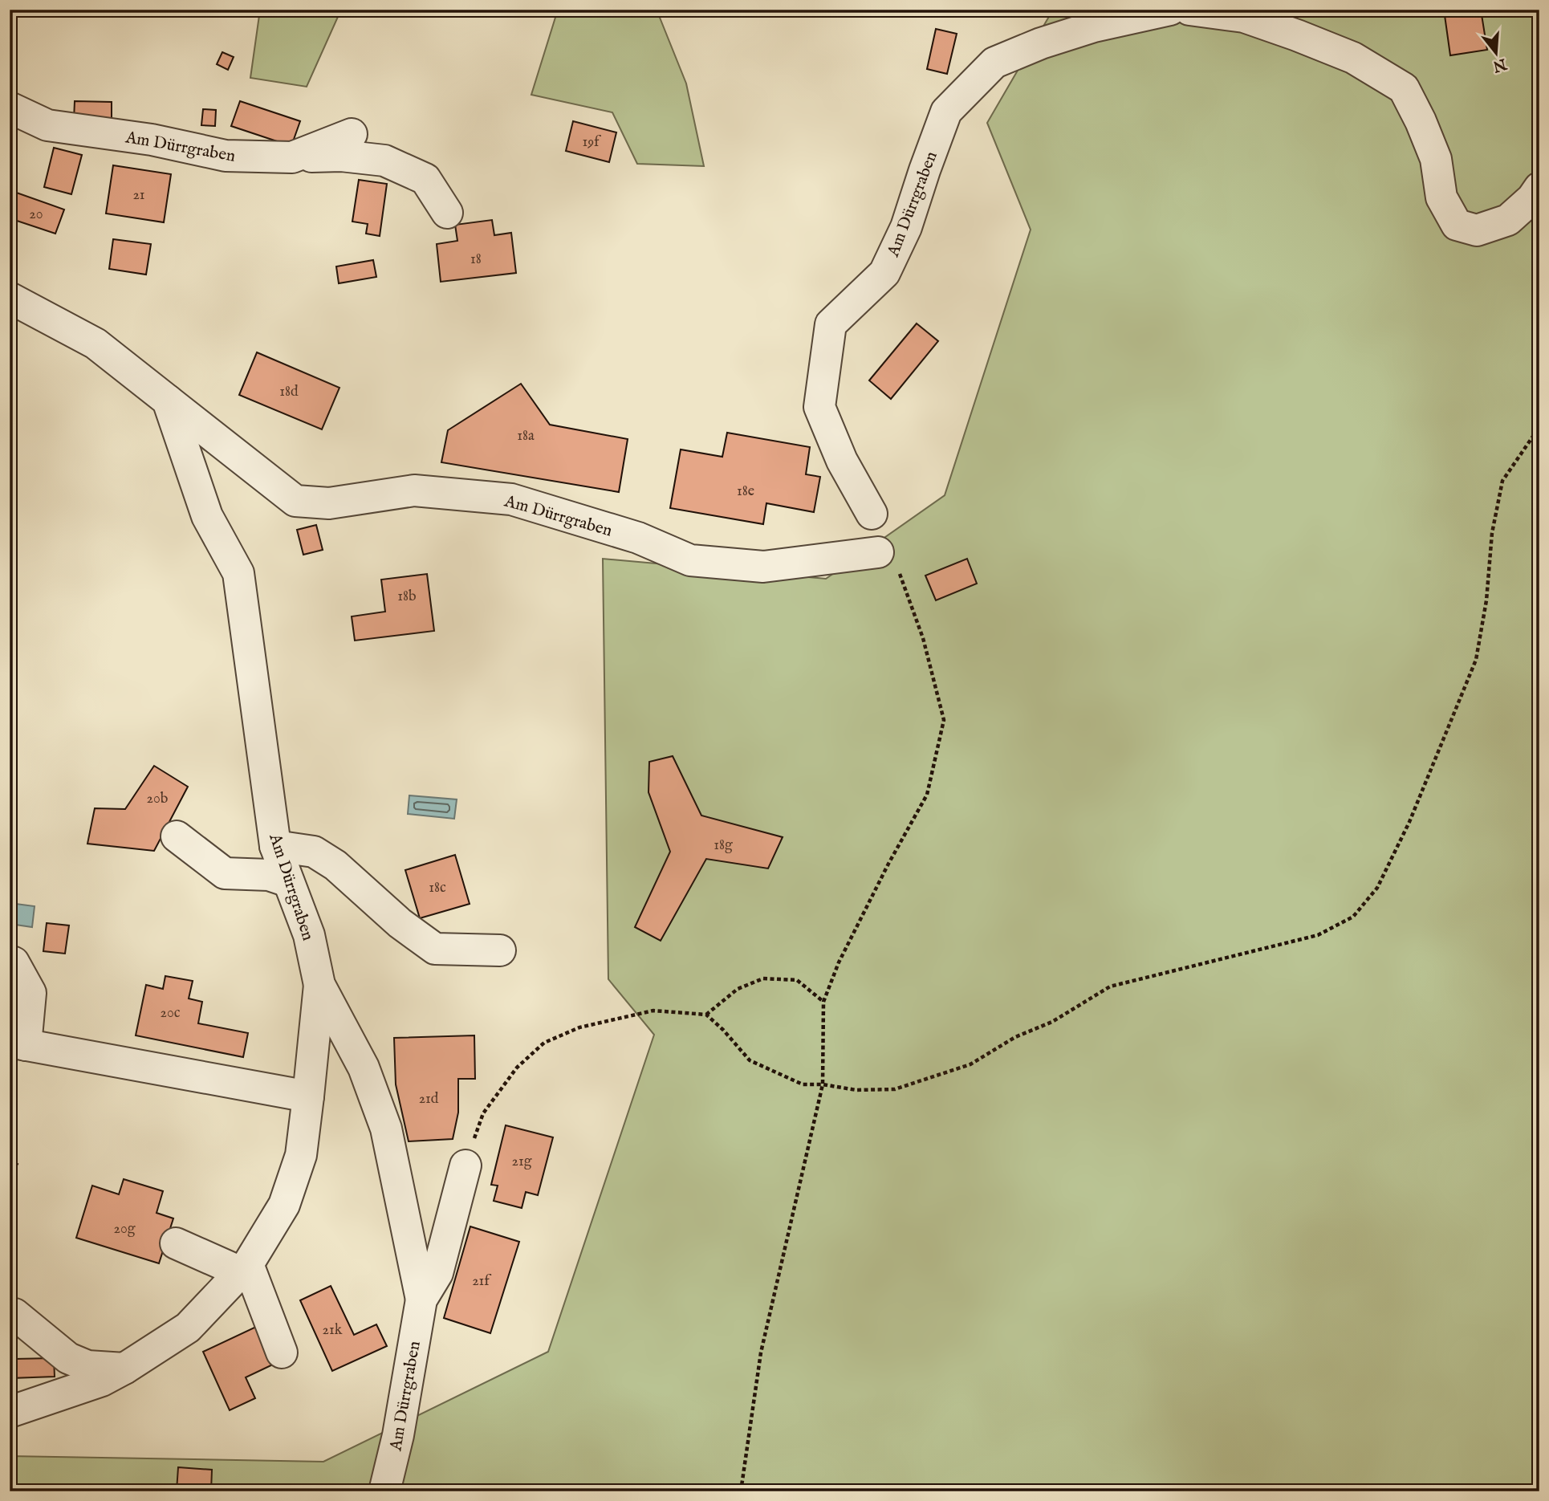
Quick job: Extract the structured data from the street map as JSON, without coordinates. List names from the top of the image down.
{
  "streets": {
    "street": ["Am Dürrgraben"]
  },
  "house_numbers": [
    "19f",
    "21",
    "20",
    "18",
    "18d",
    "18a",
    "18e",
    "18b",
    "20b",
    "18g",
    "18c",
    "20c",
    "21d",
    "21g",
    "20g",
    "21f",
    "21k"
  ],
  "north": "bottom"
}
